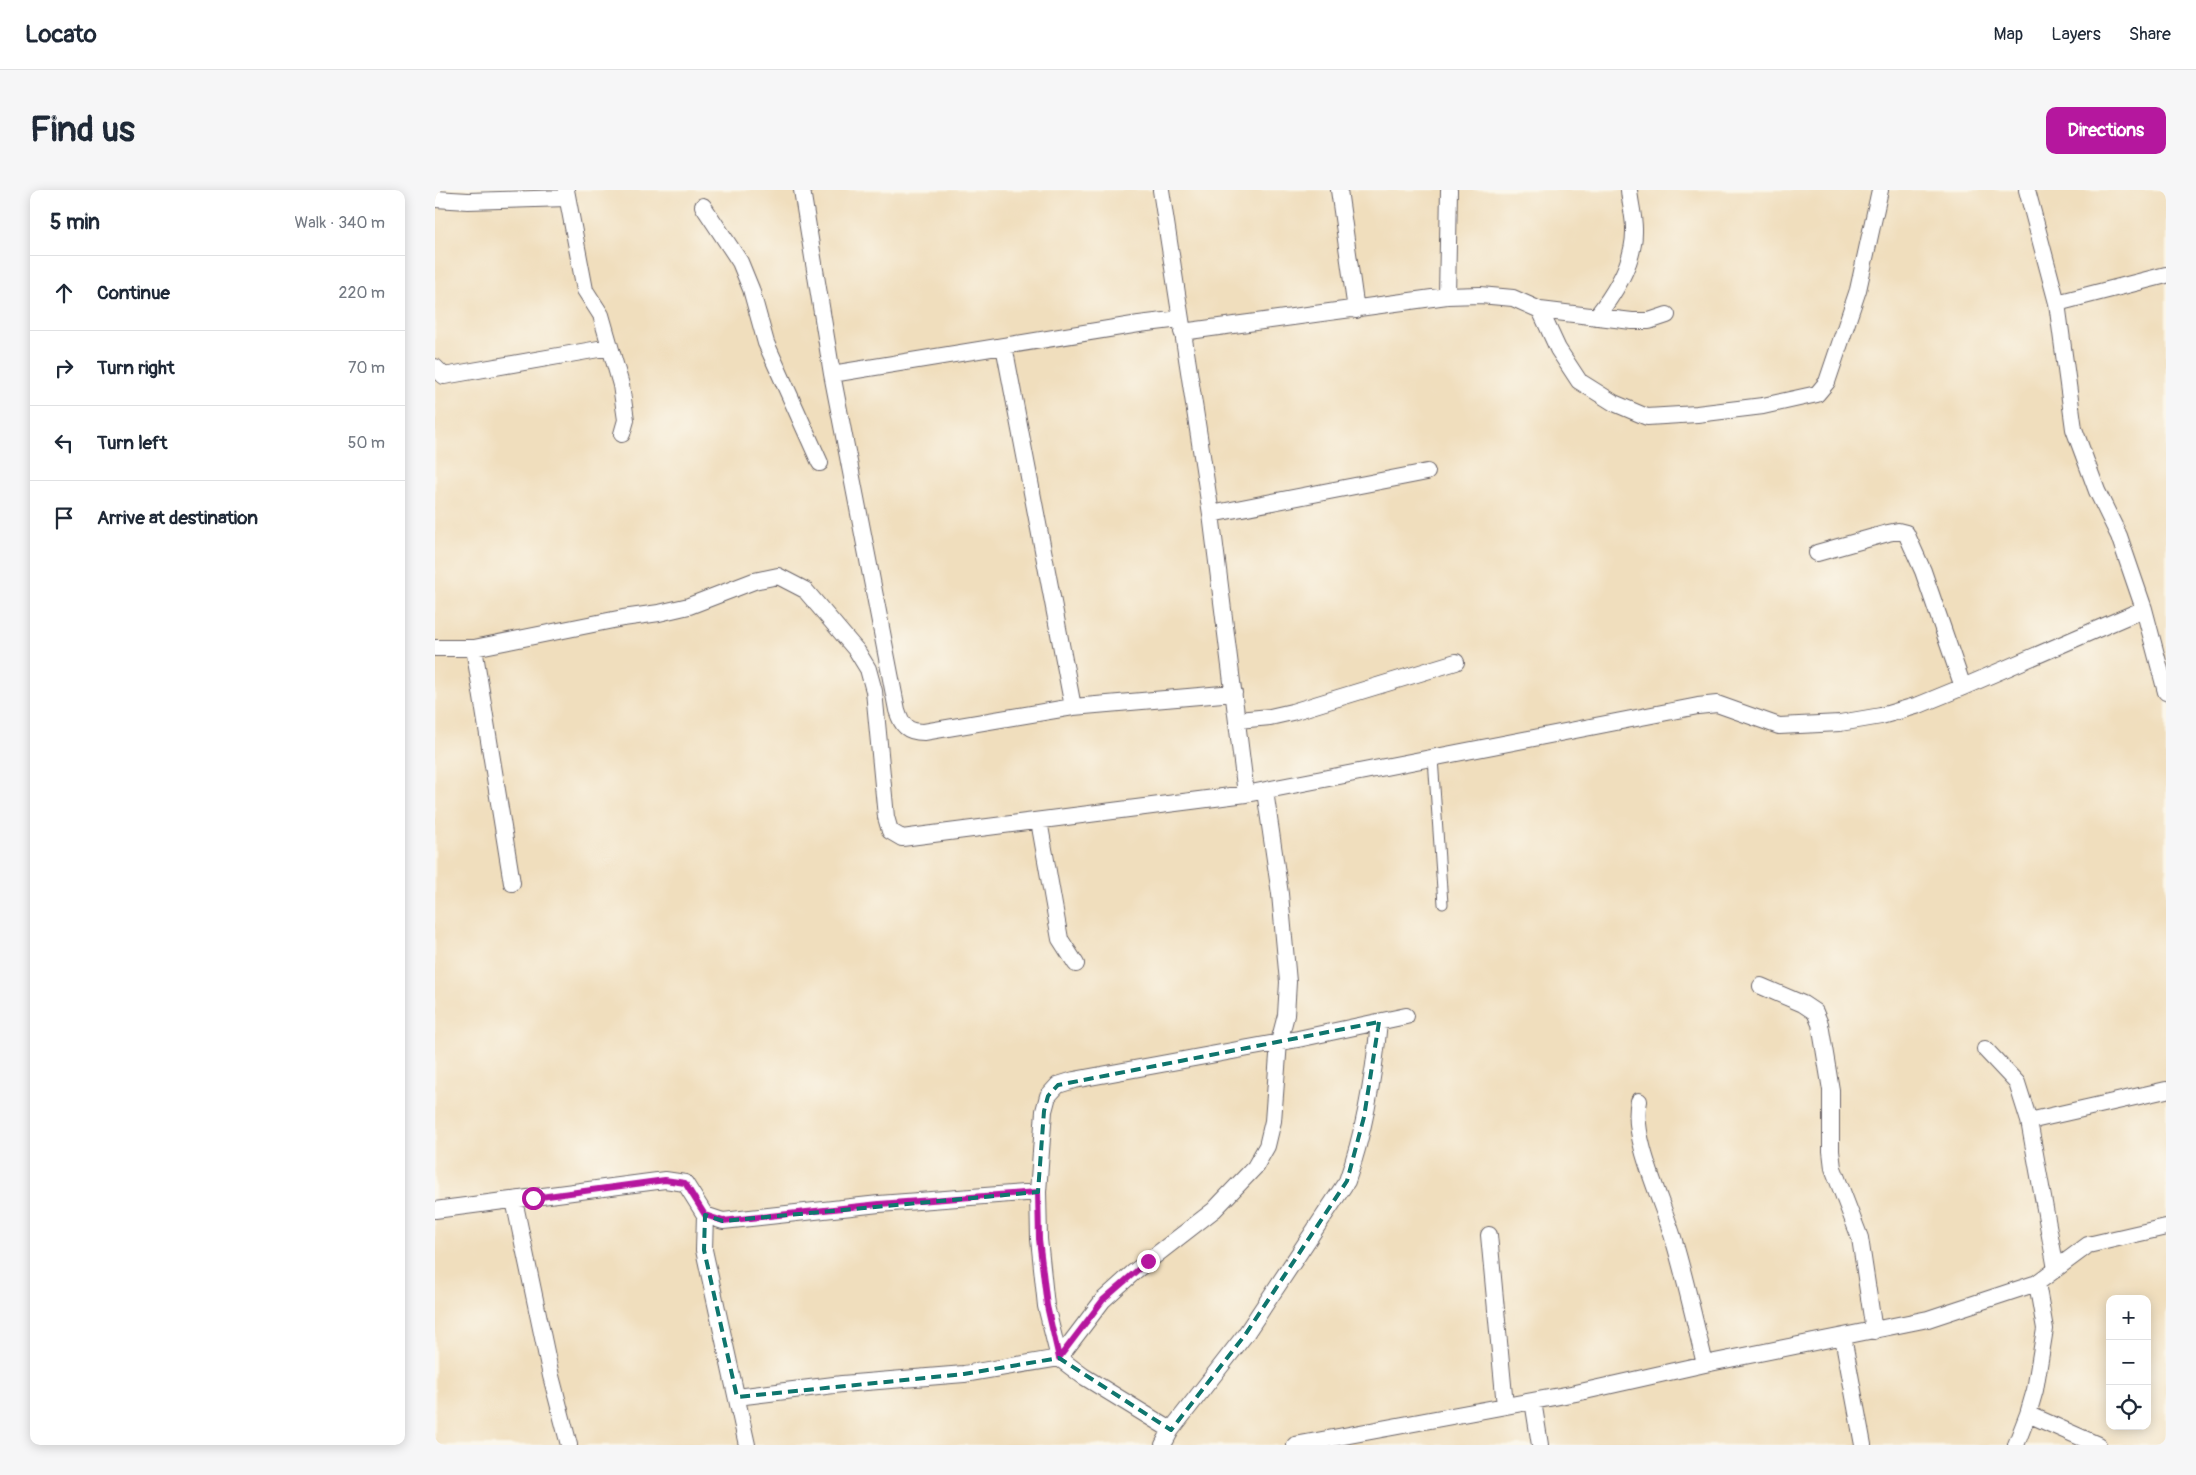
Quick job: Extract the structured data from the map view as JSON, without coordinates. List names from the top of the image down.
{
  "page": {
    "header": "Locato",
    "nav": ["Map", "Layers", "Share"],
    "buttons": "Directions",
    "title": "Find us",
    "heading": ["5 min", "Walk · 340 m"],
    "list": [
      ["Continue", "220 m"],
      ["Turn right", "70 m"],
      ["Turn left", "50 m"],
      "Arrive at destination"
    ],
    "map_buttons": ["+", "−"]
  }
}
